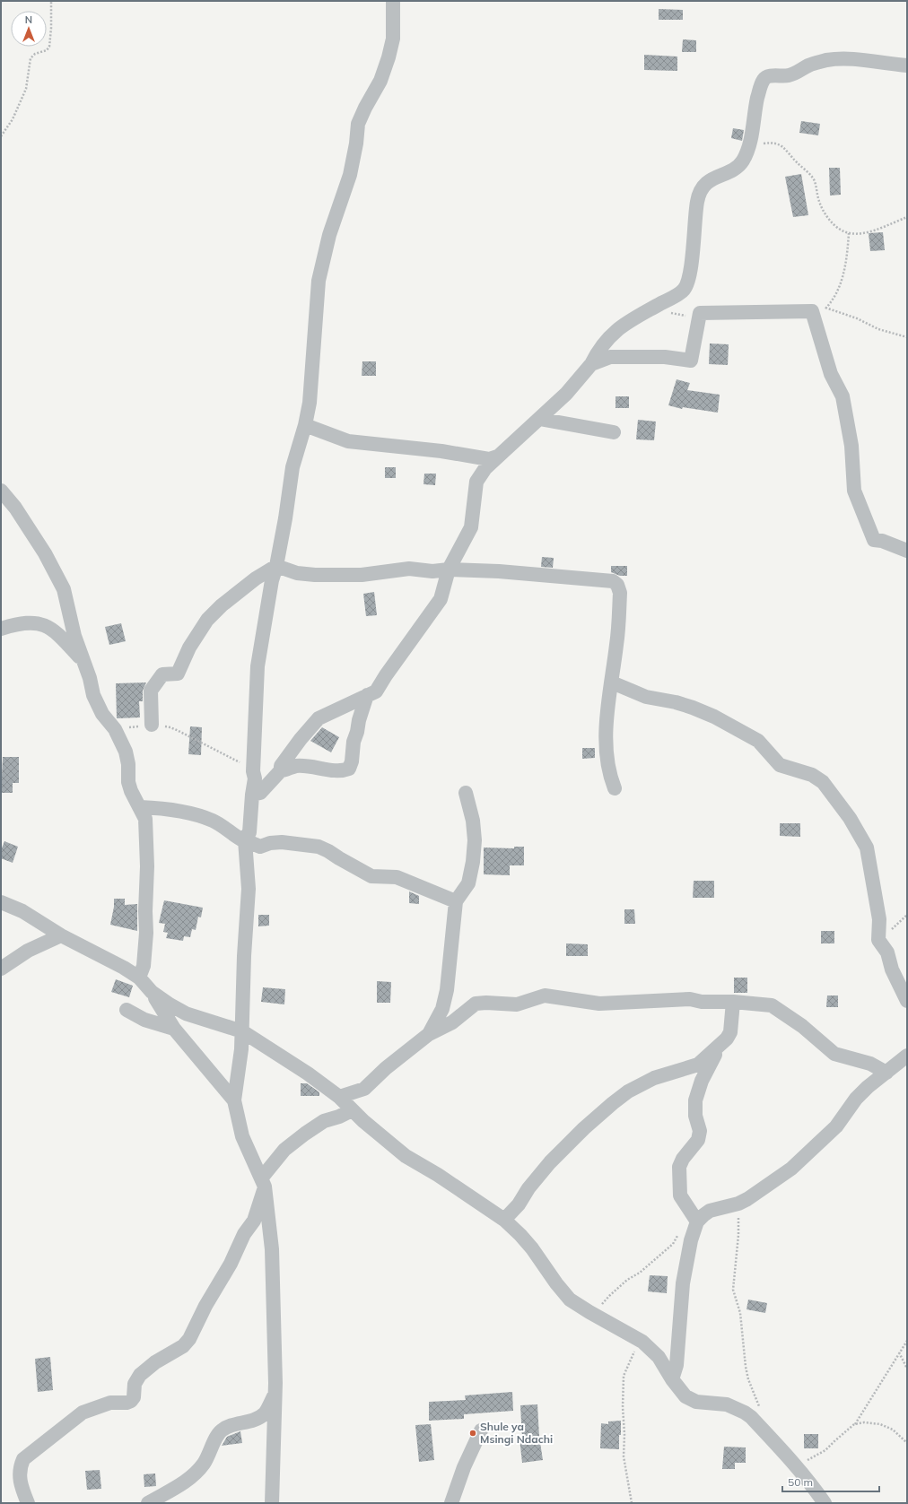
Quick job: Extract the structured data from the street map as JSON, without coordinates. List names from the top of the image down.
{
  "places": ["Shule ya Msingi Ndachi"],
  "scale_bar": "50 m",
  "north": "top"
}
